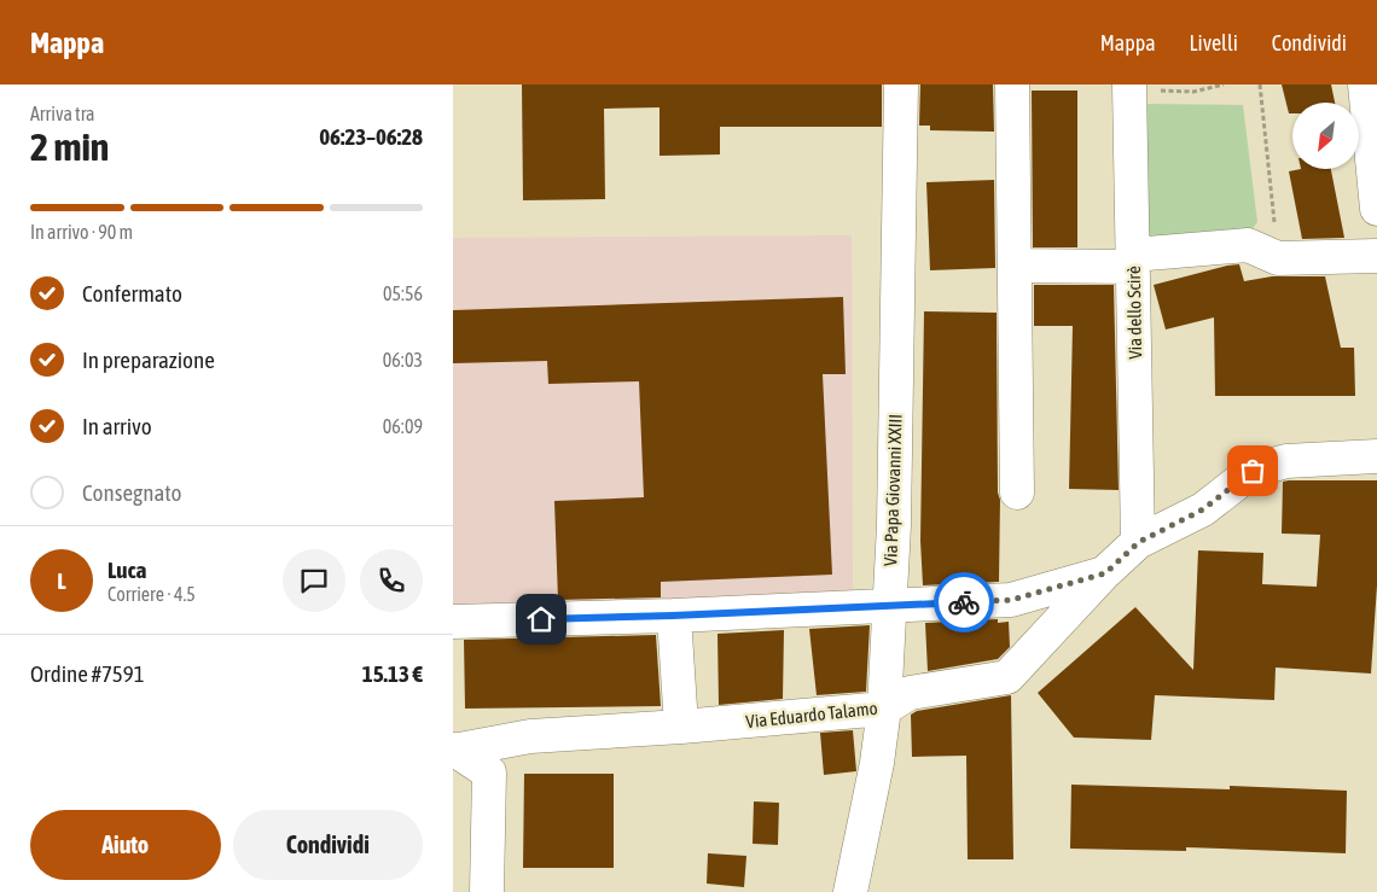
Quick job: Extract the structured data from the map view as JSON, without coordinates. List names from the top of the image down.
{
  "streets": {
    "street": ["Via dello Scirè", "Via Papa Giovanni XXIII", "Via Eduardo Talamo"]
  },
  "crossings": [
    ["Via dello Scirè", "Via Eduardo Talamo"],
    ["Via Papa Giovanni XXIII", "Via Eduardo Talamo"]
  ],
  "north": "bottom left",
  "page": {
    "header": "Mappa",
    "nav": ["Mappa", "Livelli", "Condividi"],
    "heading": ["2 min", "Arriva tra", "06:23–06:28"],
    "panel": [
      "Luca",
      "Corriere · 4.5",
      "Ordine #7591",
      "15.13 €"
    ],
    "bar": "In arrivo · 90 m",
    "list": [
      ["Confermato", "05:56"],
      ["In preparazione", "06:03"],
      ["In arrivo", "06:09"],
      "Consegnato"
    ],
    "round": "L",
    "buttons": ["Aiuto", "Condividi"]
  }
}
